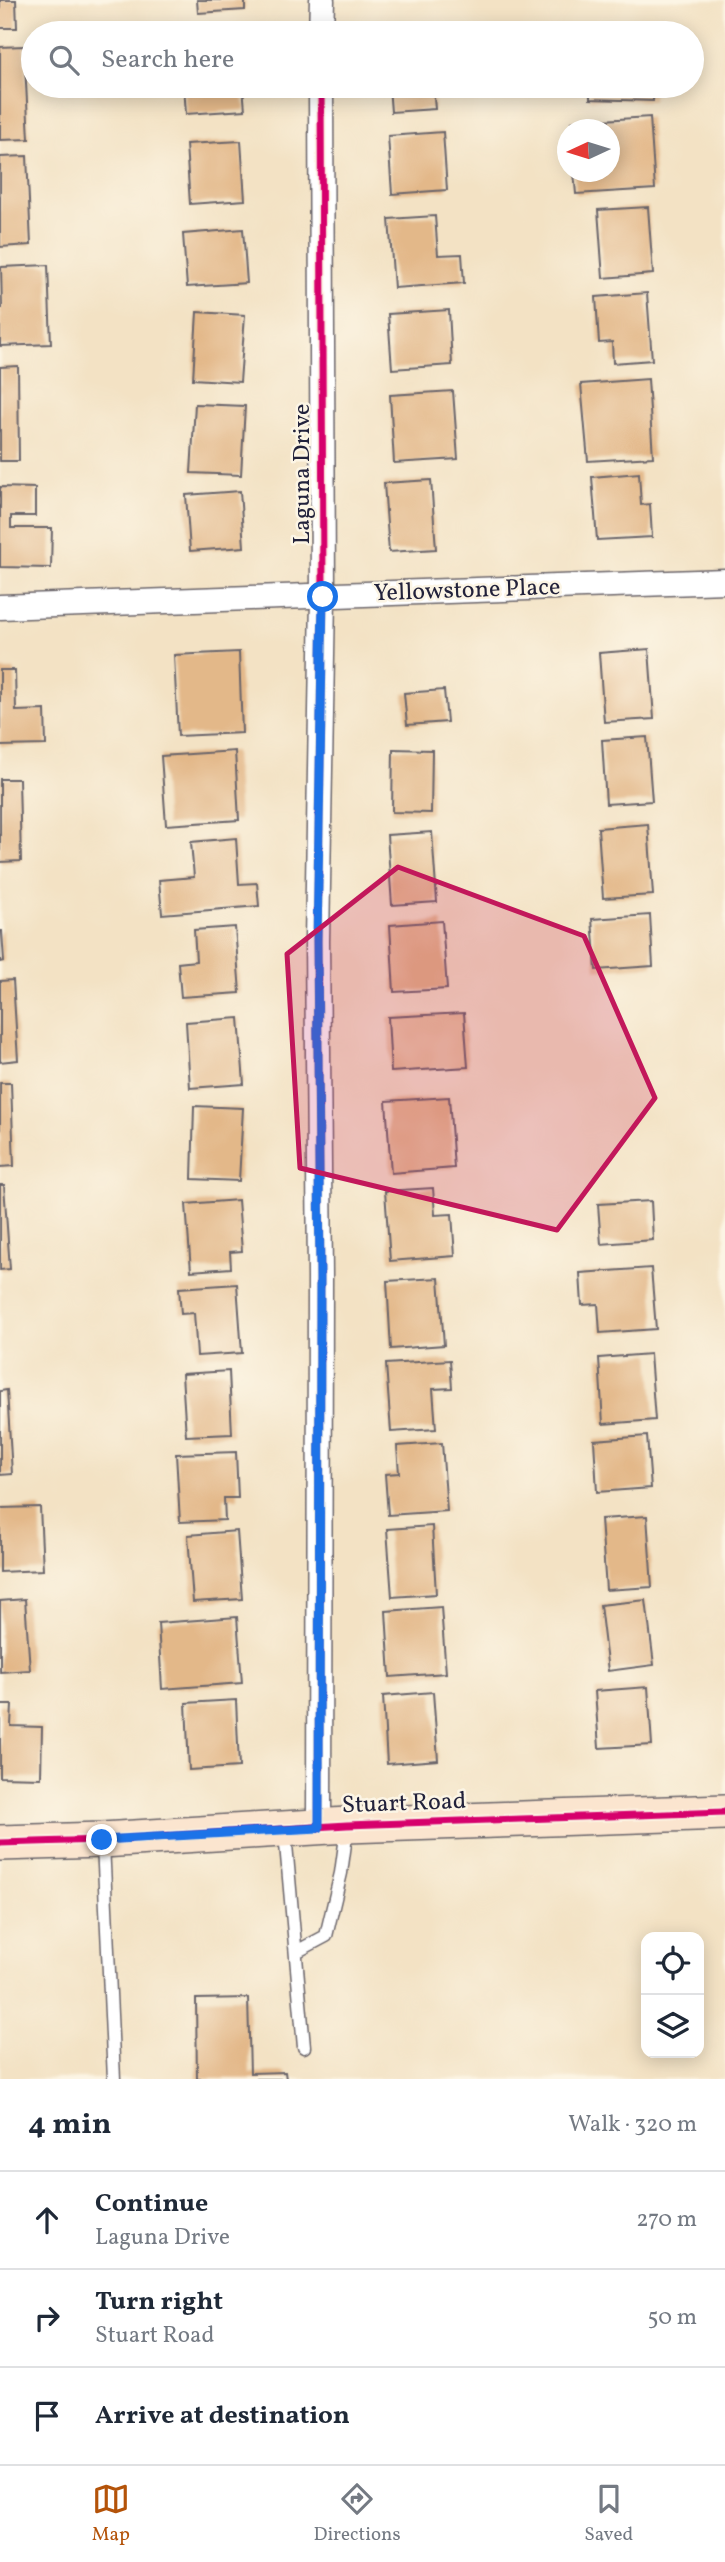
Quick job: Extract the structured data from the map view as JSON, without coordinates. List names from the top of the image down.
{
  "streets": {
    "street": ["Laguna Drive", "Yellowstone Place", "Stuart Road"]
  },
  "crossings": [
    ["Laguna Drive", "Yellowstone Place"],
    ["Laguna Drive", "Stuart Road"]
  ],
  "north": "left",
  "page": {
    "search": "Search here",
    "heading": ["4 min", "Walk · 320 m"],
    "list": [
      ["Continue", "Laguna Drive", "270 m"],
      ["Turn right", "Stuart Road", "50 m"],
      "Arrive at destination"
    ],
    "nav": ["Map", "Directions", "Saved"]
  }
}
